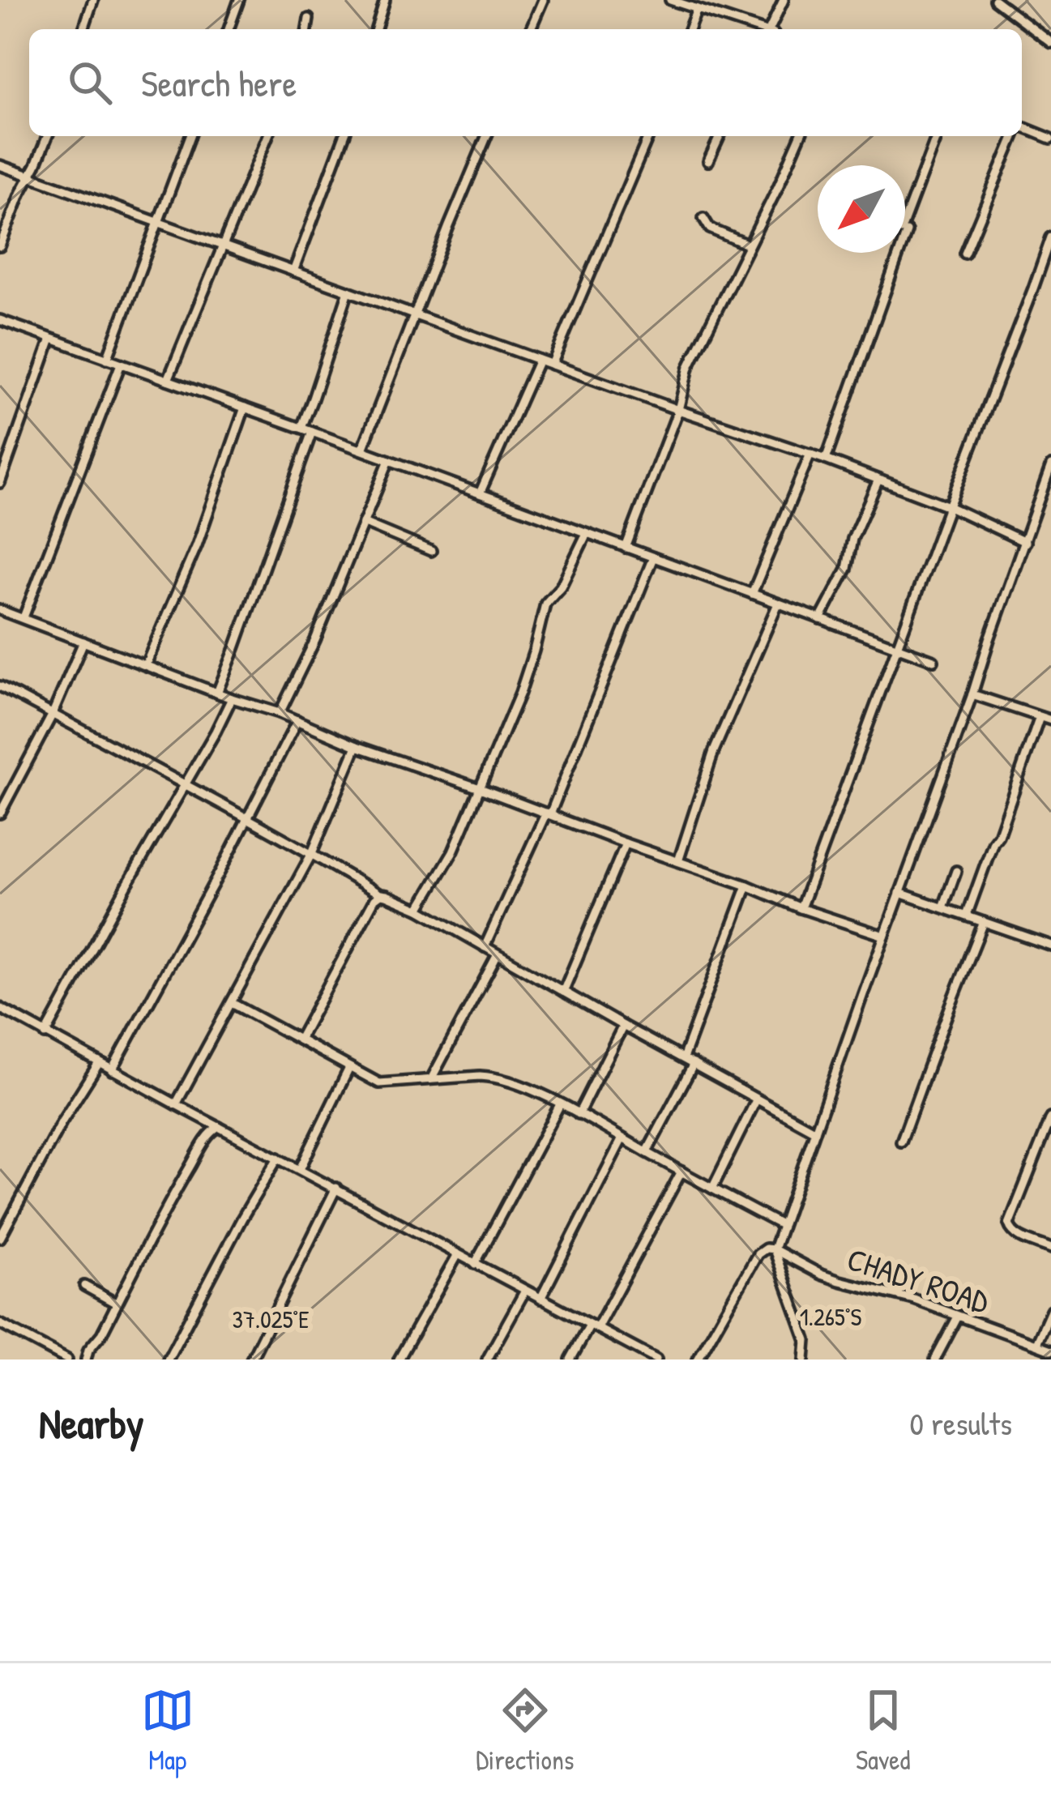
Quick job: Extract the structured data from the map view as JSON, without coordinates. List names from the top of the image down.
{
  "streets": {
    "street": ["CHADY ROAD"]
  },
  "north": "bottom left",
  "page": {
    "search": "Search here",
    "heading": ["Nearby", "0 results"],
    "nav": ["Map", "Directions", "Saved"]
  },
  "coordinates": ["1.265°S", "37.025°E"]
}
